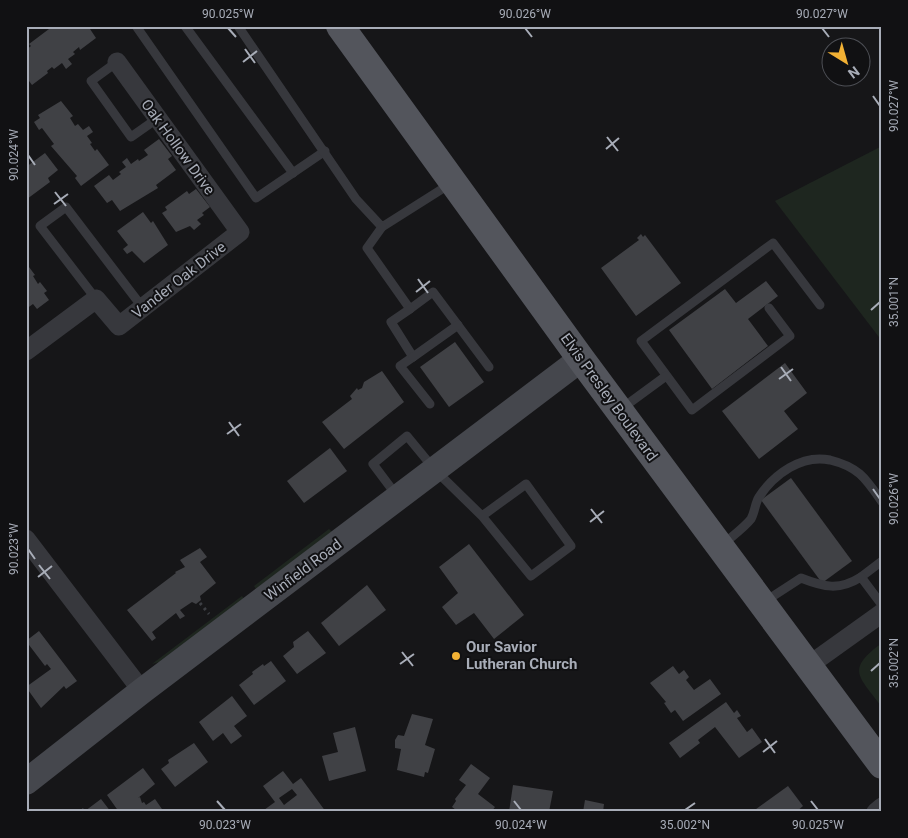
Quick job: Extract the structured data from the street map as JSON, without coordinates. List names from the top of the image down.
{
  "streets": {
    "main road": ["Elvis Presley Boulevard"],
    "street": ["Oak Hollow Drive", "Vander Oak Drive", "Winfield Road"]
  },
  "crossings": [
    ["Oak Hollow Drive", "Vander Oak Drive"],
    ["Elvis Presley Boulevard", "Winfield Road"]
  ],
  "places": ["Our Savior Lutheran Church"],
  "north": "bottom right",
  "coordinates": [
    "90.025°W",
    "90.026°W",
    "90.027°W",
    "90.024°W",
    "35.001°N",
    "90.023°W",
    "35.002°N"
  ]
}
